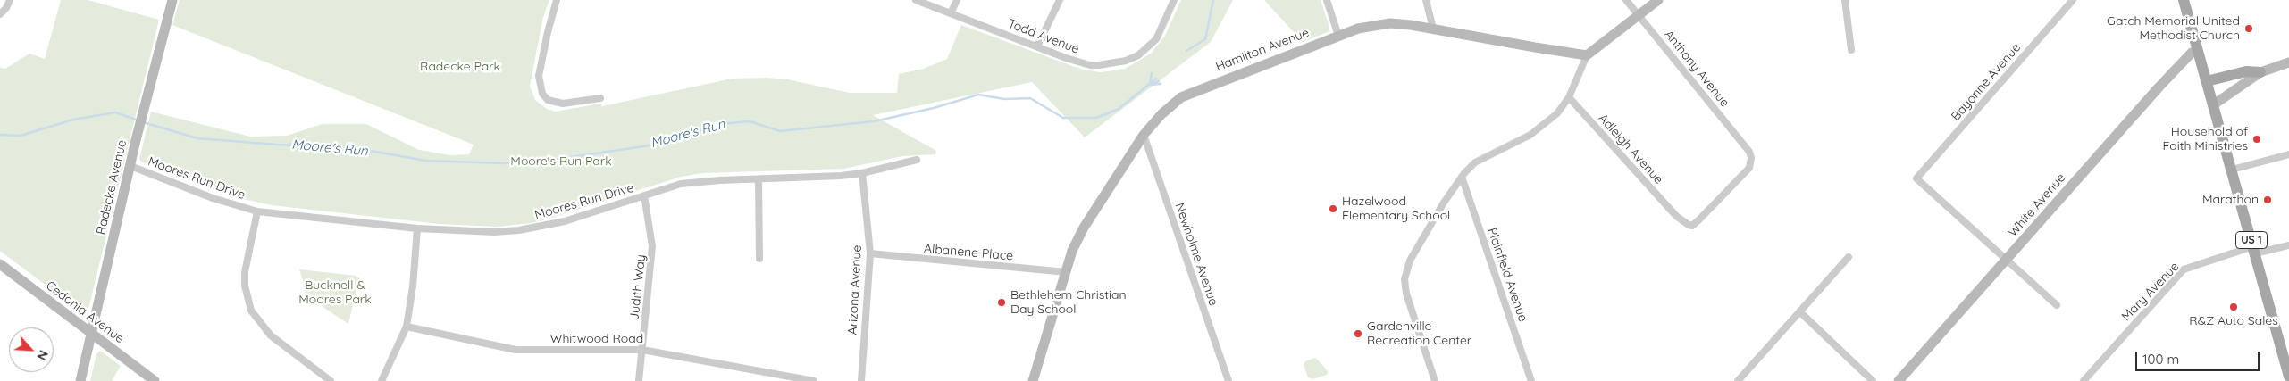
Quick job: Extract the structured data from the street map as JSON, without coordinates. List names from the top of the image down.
{
  "streets": {
    "main road": ["US 1"],
    "street": [
      "Todd Avenue",
      "Hamilton Avenue",
      "Anthony Avenue",
      "Bayonne Avenue",
      "Adleigh Avenue",
      "Moores Run Drive",
      "Radecke Avenue",
      "White Avenue",
      "Albanene Place",
      "Newholme Avenue",
      "Plainfield Avenue",
      "Judith Way",
      "Arizona Avenue",
      "Mary Avenue",
      "Cedonia Avenue",
      "Whitwood Road"
    ]
  },
  "crossings": [
    ["Hamilton Avenue", "Albanene Place"],
    ["Hamilton Avenue", "Newholme Avenue"],
    ["Anthony Avenue", "Adleigh Avenue"],
    ["Bayonne Avenue", "White Avenue"],
    ["Moores Run Drive", "Radecke Avenue"],
    ["Moores Run Drive", "Judith Way"],
    ["Moores Run Drive", "Arizona Avenue"],
    ["Radecke Avenue", "Cedonia Avenue"],
    ["White Avenue", "US 1"],
    ["US 1", "Mary Avenue"],
    ["Albanene Place", "Arizona Avenue"],
    ["Judith Way", "Whitwood Road"]
  ],
  "water": ["Moore's Run"],
  "parks": ["Radecke Park", "Moore's Run Park", "Bucknell & Moores Park"],
  "places": [
    "Gatch Memorial United Methodist Church",
    "Household of Faith Ministries",
    "Marathon",
    "Hazelwood Elementary School",
    "Bethlehem Christian Day School",
    "R&Z Auto Sales",
    "Gardenville Recreation Center"
  ],
  "scale_bar": "100 m",
  "north": "bottom right"
}
